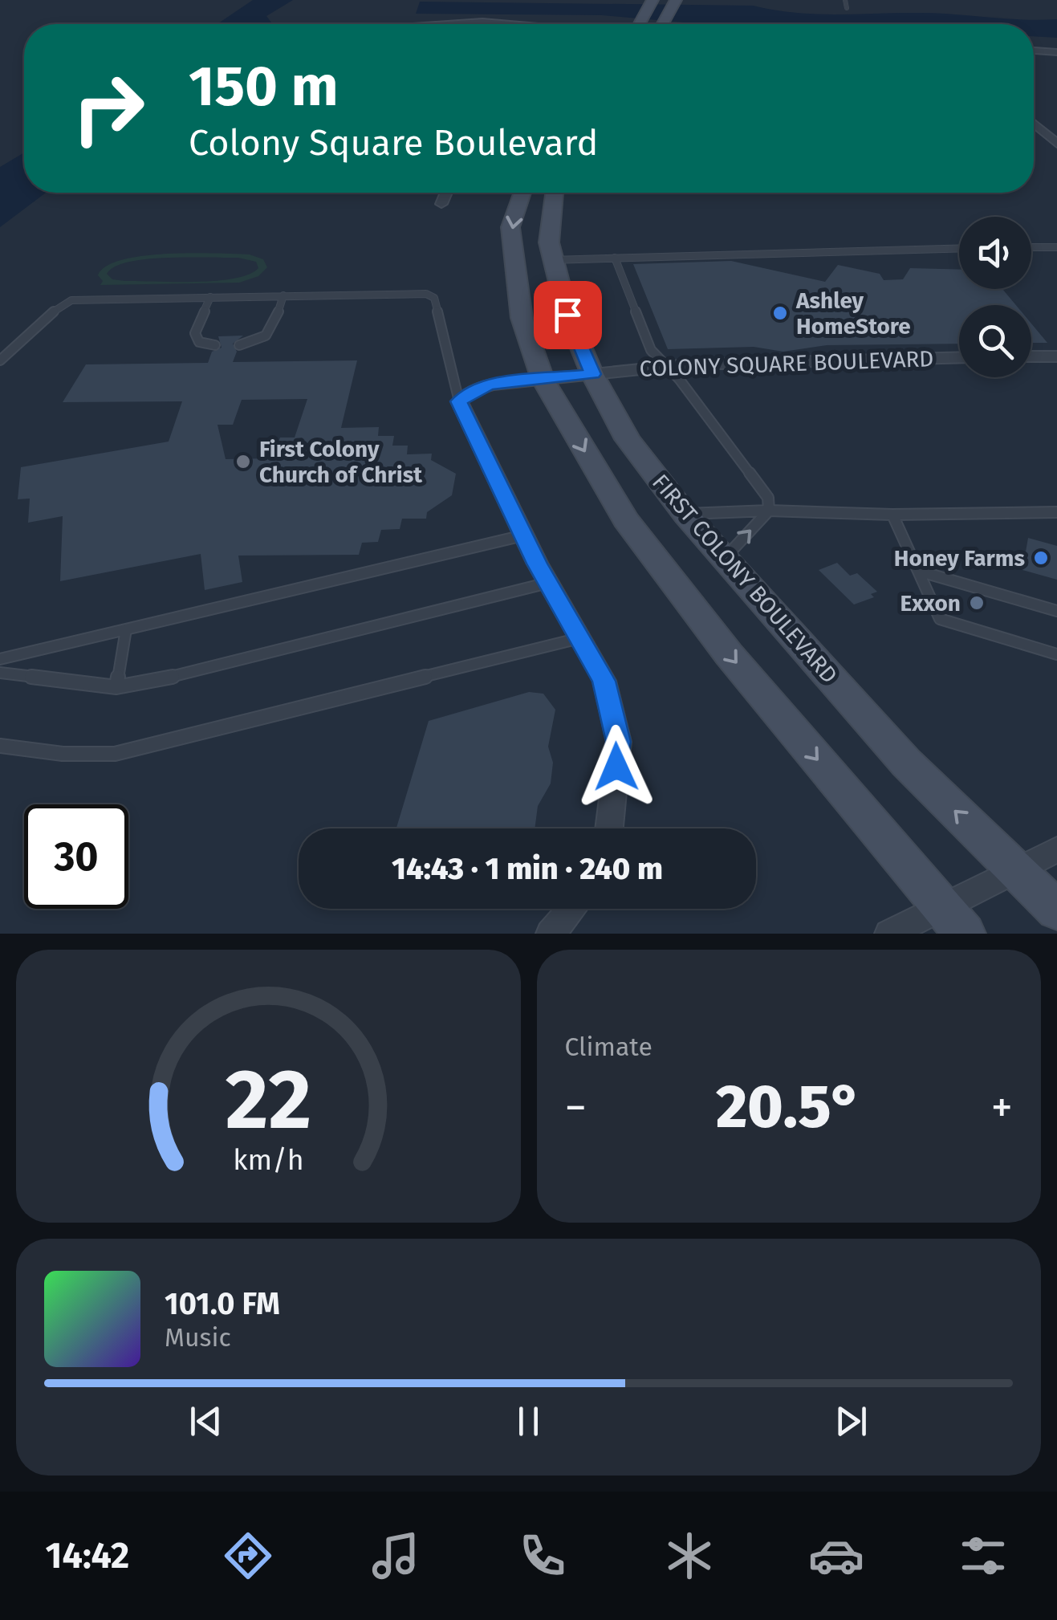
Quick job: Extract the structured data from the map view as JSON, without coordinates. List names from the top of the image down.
{
  "streets": {
    "main road": ["FIRST COLONY BOULEVARD"],
    "street": ["COLONY SQUARE BOULEVARD"]
  },
  "crossings": [
    ["COLONY SQUARE BOULEVARD", "FIRST COLONY BOULEVARD"]
  ],
  "places": [
    "Ashley HomeStore",
    "First Colony Church of Christ",
    "Honey Farms",
    "Exxon"
  ],
  "page": {
    "turn": ["150 m", "Colony Square Boulevard"],
    "limit": "30",
    "trip": "14:43 · 1 min · 240 m",
    "tile": "Climate",
    "heat": ["−", "20.5°", "+"],
    "song": ["101.0 FM", "Music"],
    "tabs": "14:42",
    "gauge": ["22", "km/h"]
  }
}
